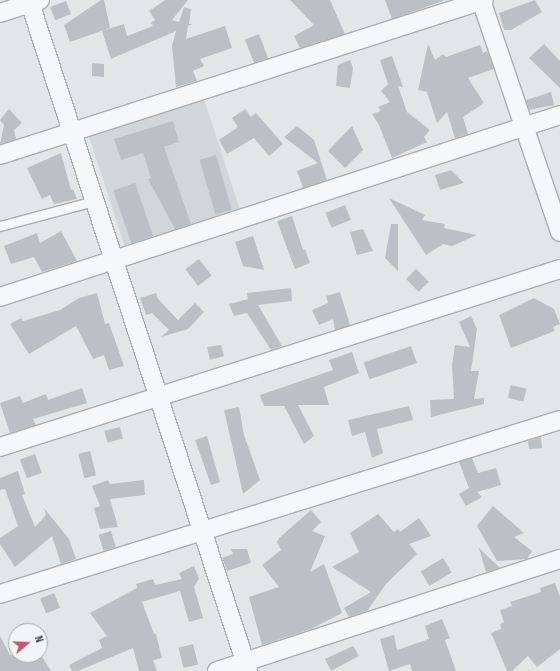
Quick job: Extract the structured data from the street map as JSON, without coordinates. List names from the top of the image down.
{
  "north": "right"
}
